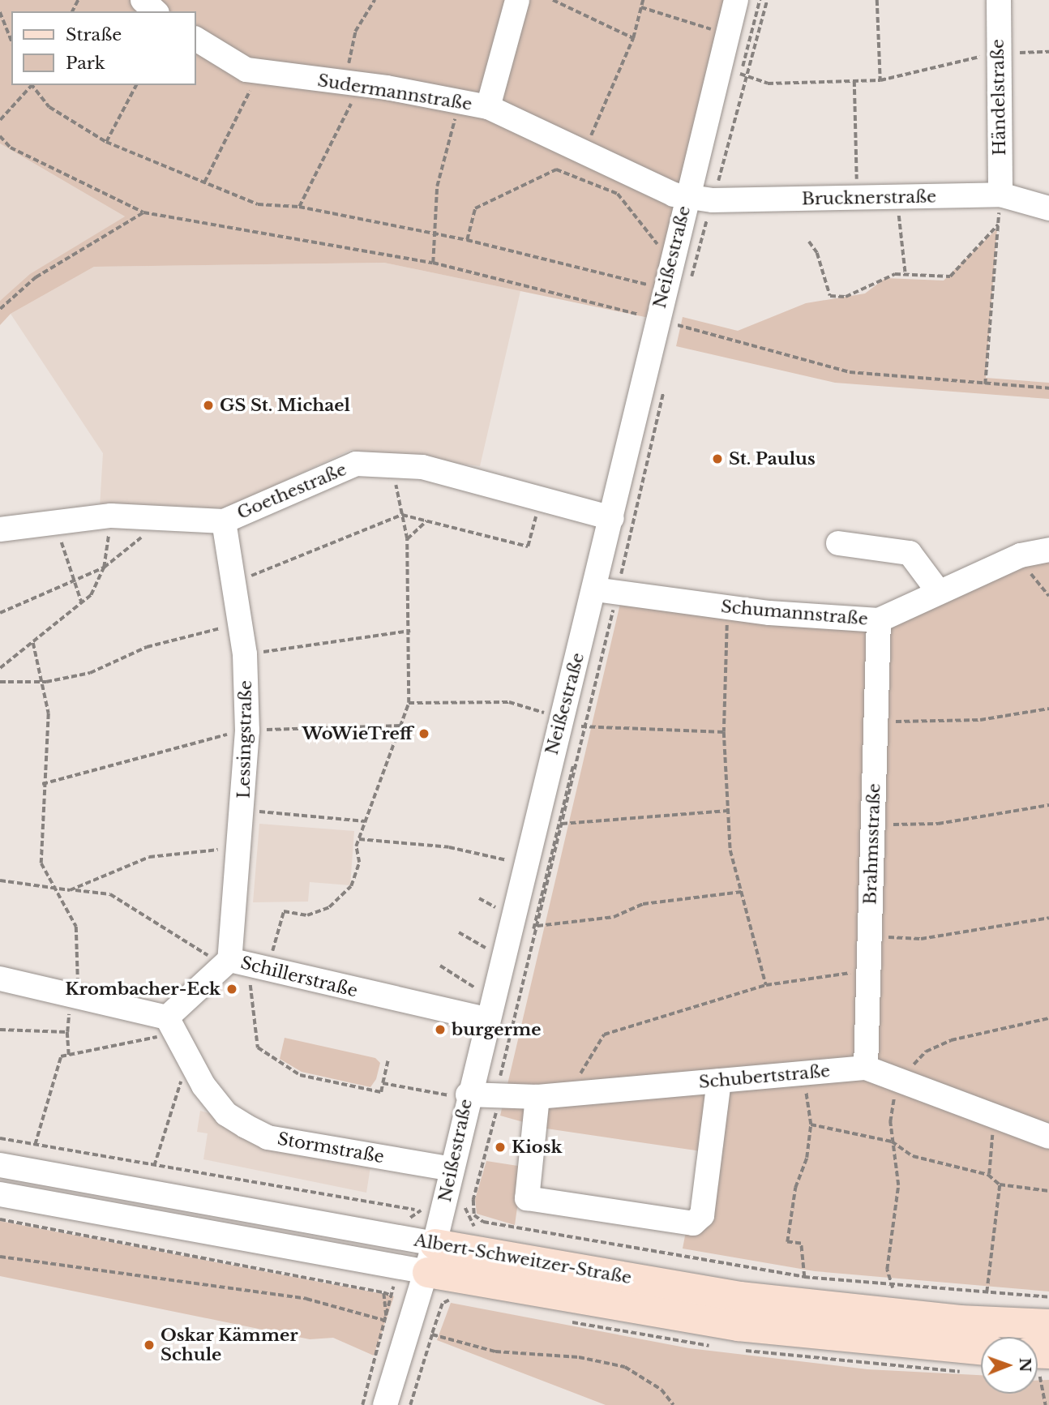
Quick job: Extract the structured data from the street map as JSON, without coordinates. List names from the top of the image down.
{
  "streets": {
    "main road": ["Albert-Schweitzer-Straße"],
    "street": [
      "Sudermannstraße",
      "Händelstraße",
      "Brucknerstraße",
      "Neißestraße",
      "Goethestraße",
      "Schumannstraße",
      "Lessingstraße",
      "Brahmsstraße",
      "Schillerstraße",
      "Schubertstraße",
      "Stormstraße"
    ]
  },
  "crossings": [
    ["Sudermannstraße", "Brucknerstraße"],
    ["Sudermannstraße", "Neißestraße"],
    ["Händelstraße", "Brucknerstraße"],
    ["Brucknerstraße", "Neißestraße"],
    ["Neißestraße", "Goethestraße"],
    ["Neißestraße", "Schumannstraße"],
    ["Neißestraße", "Schillerstraße"],
    ["Neißestraße", "Schubertstraße"],
    ["Neißestraße", "Stormstraße"],
    ["Neißestraße", "Albert-Schweitzer-Straße"],
    ["Goethestraße", "Lessingstraße"],
    ["Schumannstraße", "Brahmsstraße"],
    ["Lessingstraße", "Schillerstraße"],
    ["Brahmsstraße", "Schubertstraße"],
    ["Schillerstraße", "Stormstraße"]
  ],
  "places": [
    "GS St. Michael",
    "St. Paulus",
    "WoWieTreff",
    "Krombacher-Eck",
    "burgerme",
    "Kiosk",
    "Oskar Kämmer Schule"
  ],
  "legend": ["Straße", "Park"],
  "north": "right"
}
